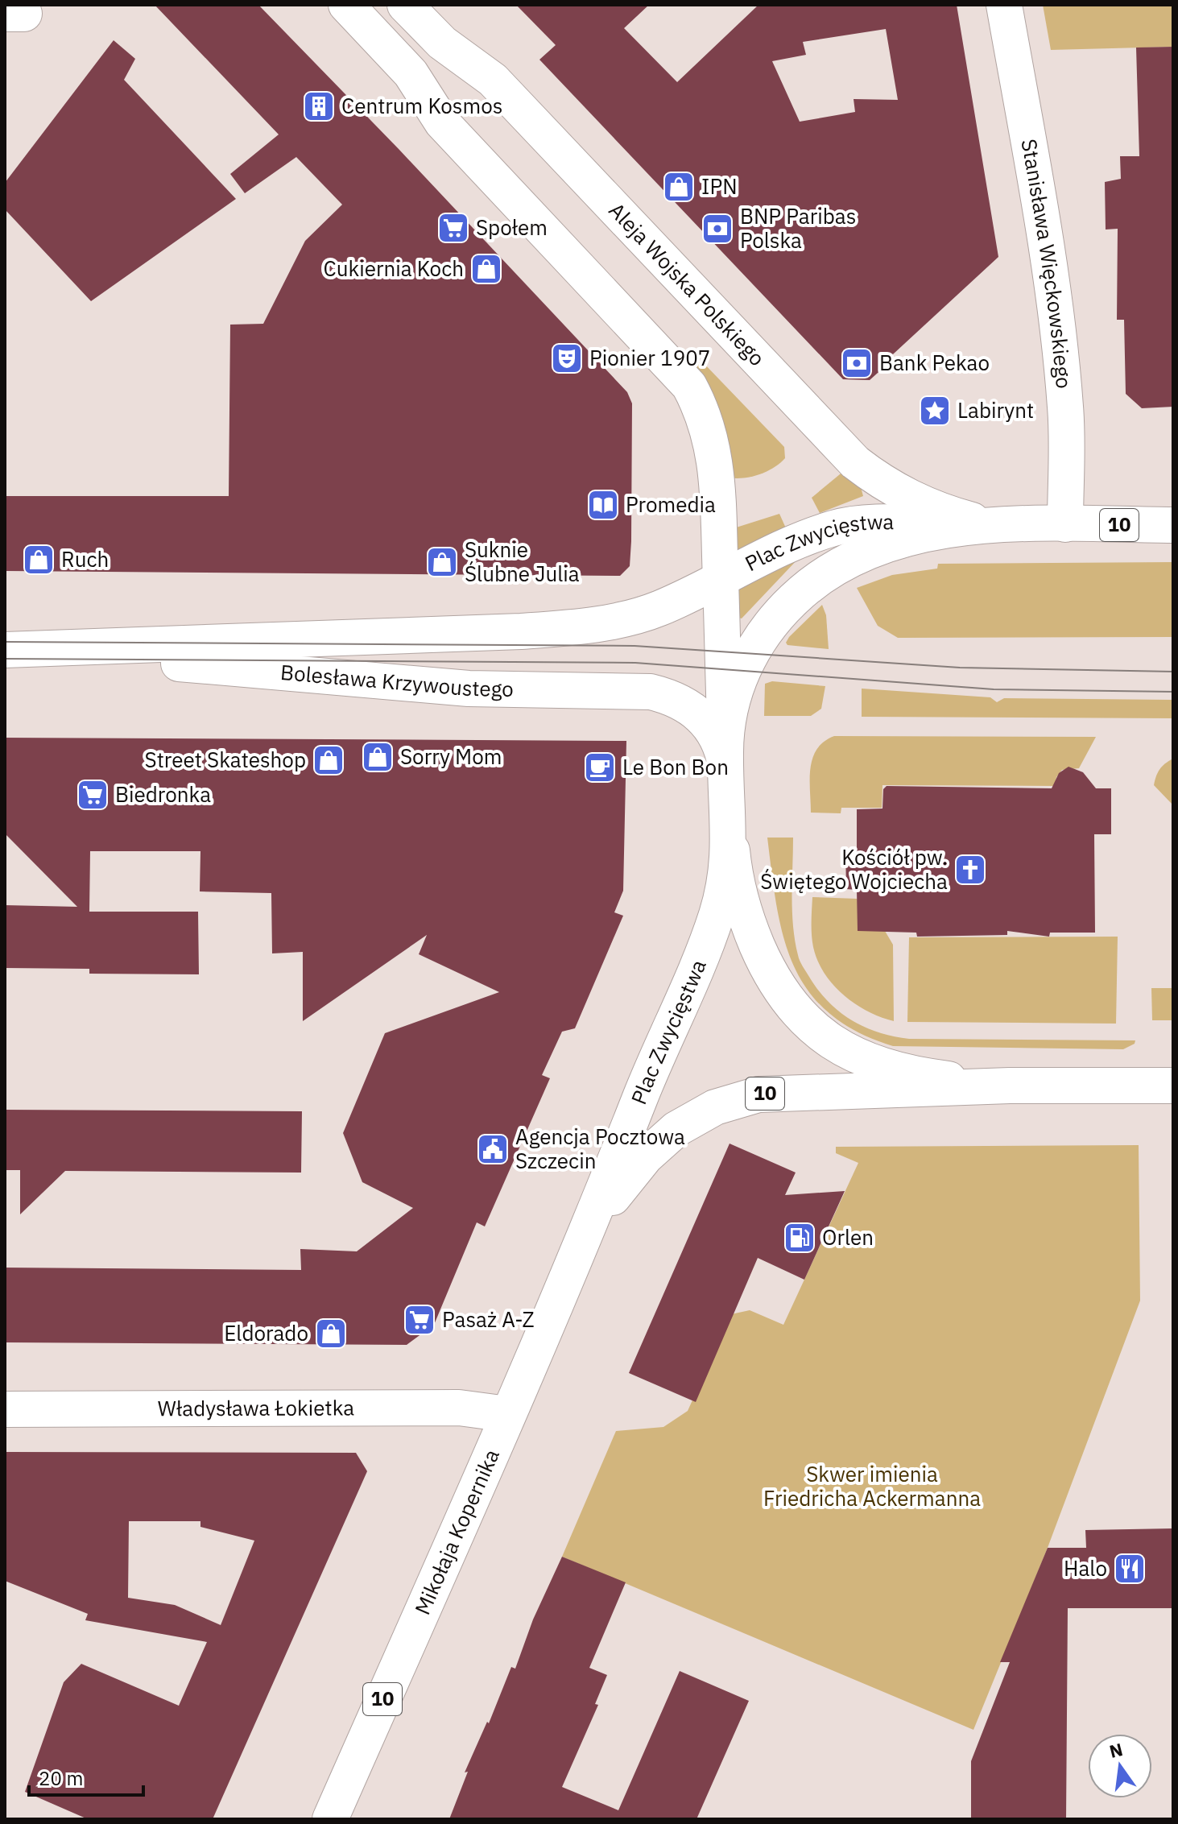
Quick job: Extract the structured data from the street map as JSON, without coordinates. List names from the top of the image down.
{
  "streets": {
    "street": [
      "Stanisława Więckowskiego",
      "Aleja Wojska Polskiego",
      "10",
      "Plac Zwycięstwa",
      "Bolesława Krzywoustego",
      "Władysława Łokietka",
      "Mikołaja Kopernika"
    ]
  },
  "crossings": [
    ["Stanisława Więckowskiego", "Plac Zwycięstwa"],
    ["Aleja Wojska Polskiego", "Plac Zwycięstwa"],
    ["Plac Zwycięstwa", "Bolesława Krzywoustego"],
    ["Plac Zwycięstwa", "Mikołaja Kopernika"],
    ["Władysława Łokietka", "Mikołaja Kopernika"]
  ],
  "parks": ["Skwer imienia Friedricha Ackermanna"],
  "places": {
    "building": ["Centrum Kosmos"],
    "shop": [
      "IPN",
      "Cukiernia Koch",
      "Ruch",
      "Suknie Ślubne Julia",
      "Sorry Mom",
      "Street Skateshop",
      "Eldorado"
    ],
    "supermarket": ["Społem", "Biedronka", "Pasaż A-Z"],
    "bank": ["BNP Paribas Polska", "Bank Pekao"],
    "theatre": ["Pionier 1907"],
    "place": ["Labirynt"],
    "library": ["Promedia"],
    "cafe": ["Le Bon Bon"],
    "church": ["Kościół pw. Świętego Wojciecha"],
    "public building": ["Agencja Pocztowa Szczecin"],
    "fuel station": ["Orlen"],
    "restaurant": ["Halo"]
  },
  "scale_bar": "20 m",
  "north": "top"
}
